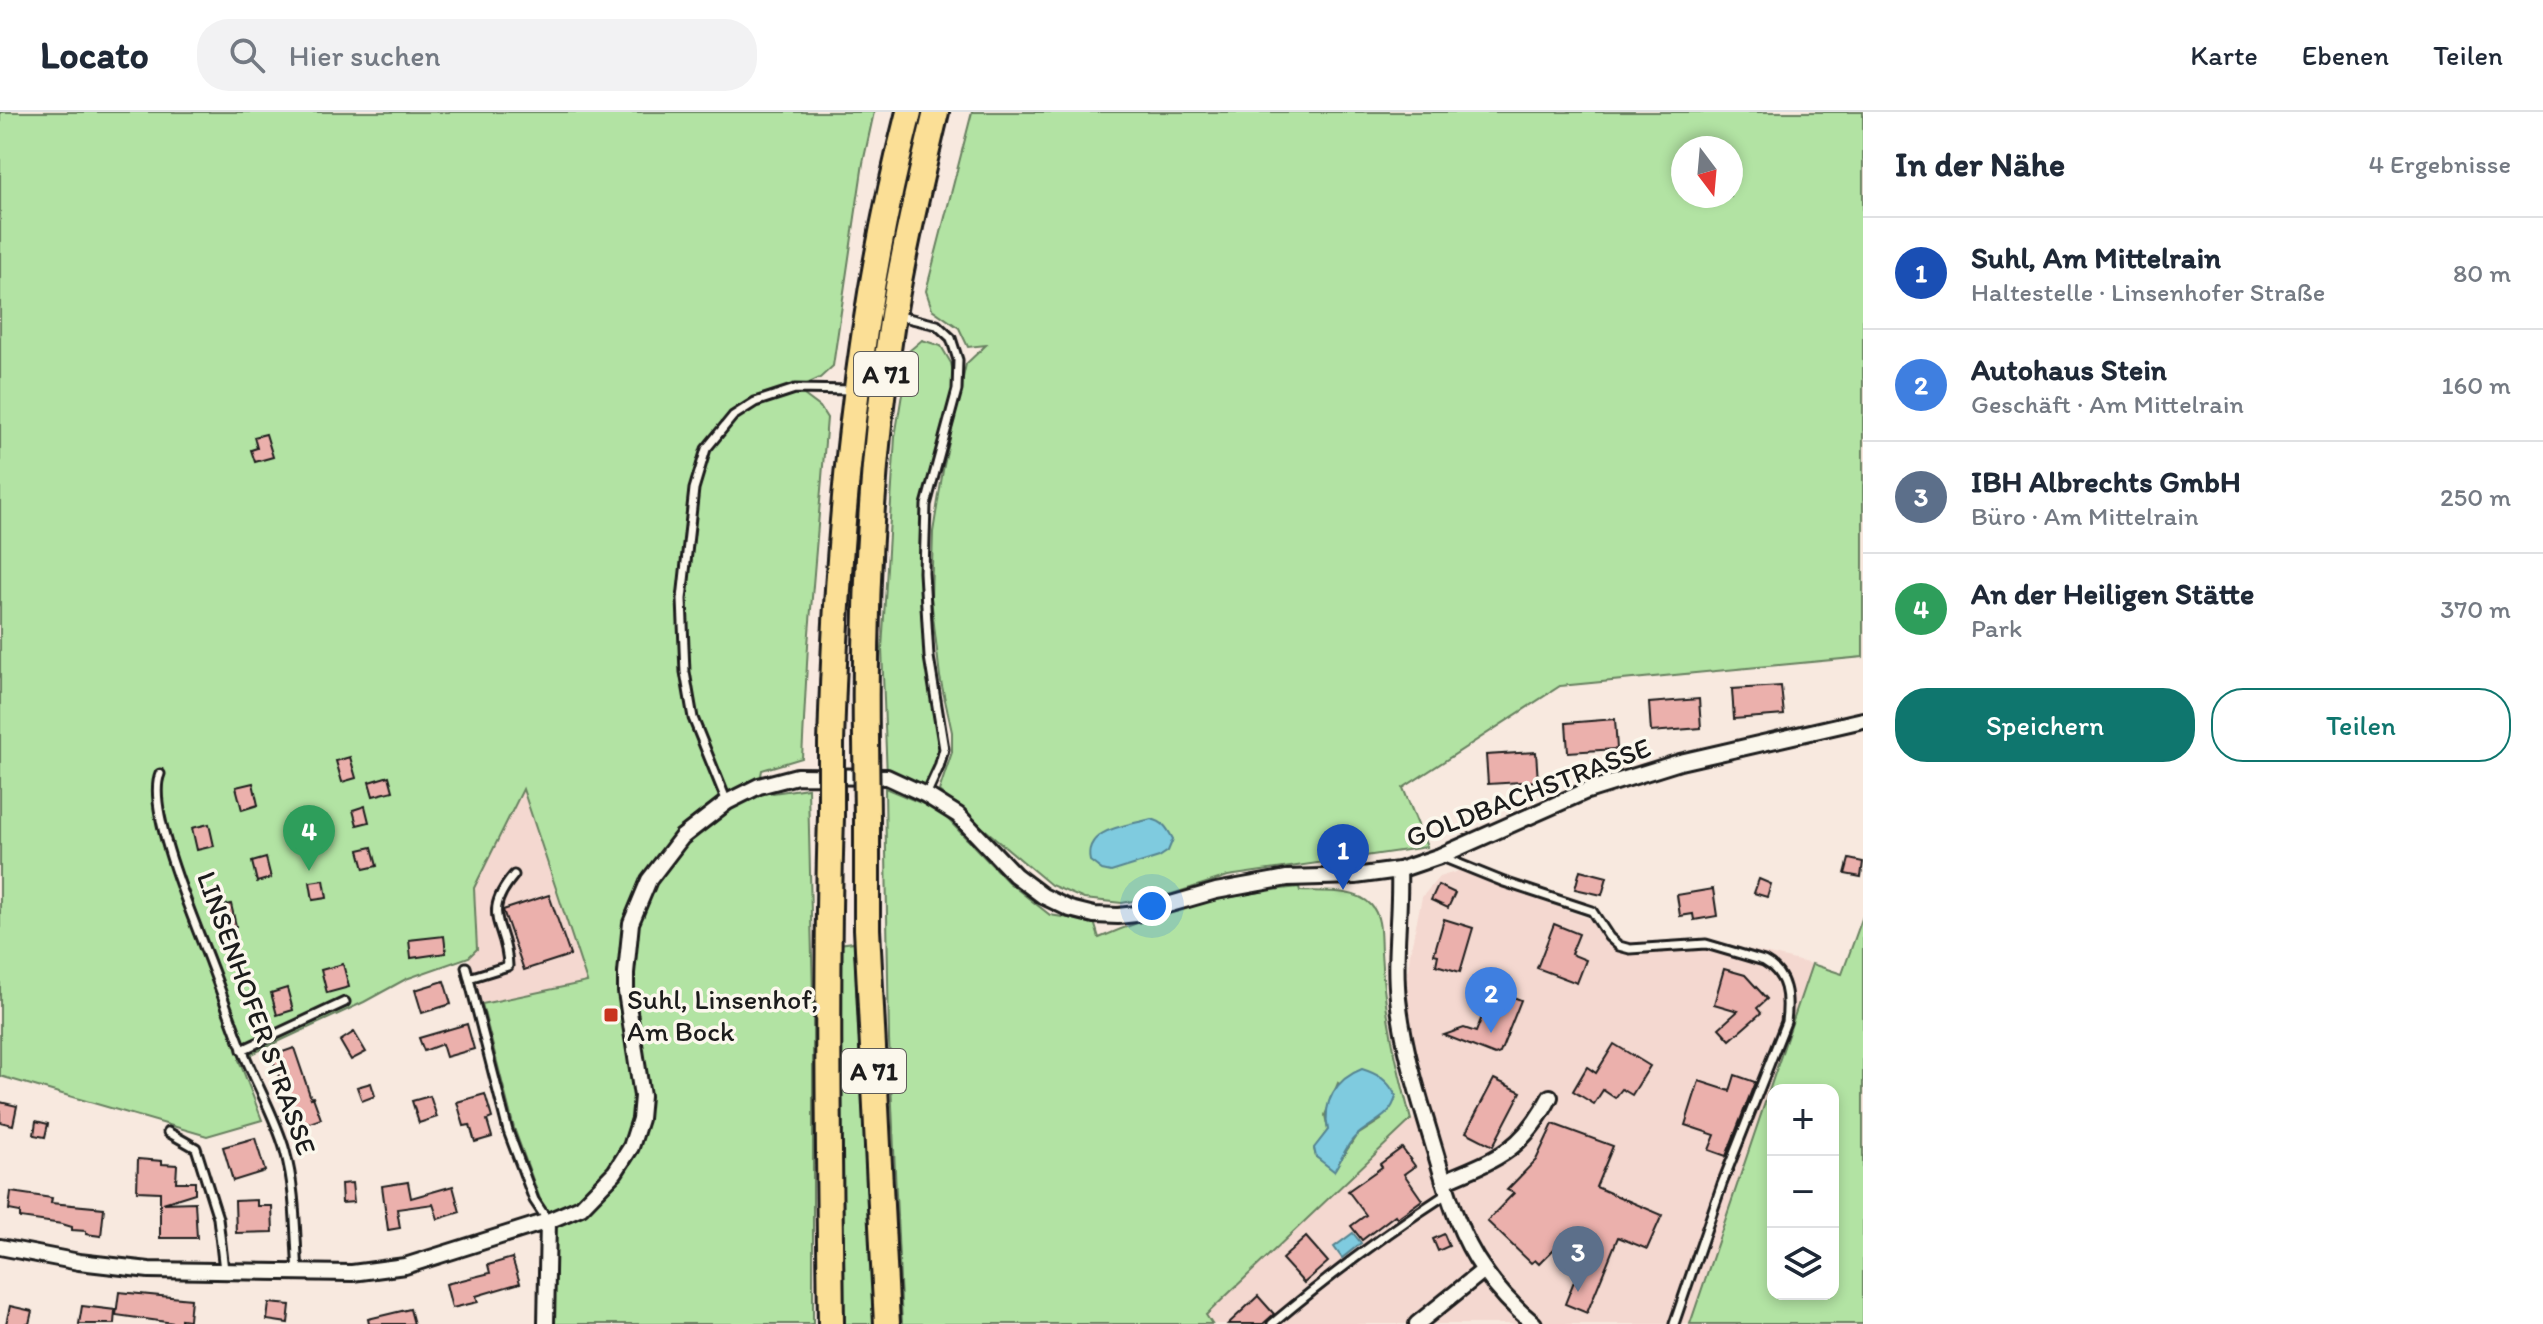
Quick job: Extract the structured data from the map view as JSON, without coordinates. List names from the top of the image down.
{
  "streets": {
    "highway": ["A 71"],
    "street": ["GOLDBACHSTRASSE"],
    "lane": ["LINSENHOFER STRASSE"]
  },
  "places": {
    "transit": ["Suhl, Linsenhof, Am Bock"]
  },
  "north": "bottom",
  "page": {
    "header": "Locato",
    "search": "Hier suchen",
    "nav": ["Karte", "Ebenen", "Teilen"],
    "heading": ["In der Nähe", "4 Ergebnisse"],
    "list": [
      {
        "mark": "1",
        "name": "Suhl, Am Mittelrain",
        "note": "Haltestelle · Linsenhofer Straße",
        "value": "80 m"
      },
      {
        "mark": "2",
        "name": "Autohaus Stein",
        "note": "Geschäft · Am Mittelrain",
        "value": "160 m"
      },
      {
        "mark": "3",
        "name": "IBH Albrechts GmbH",
        "note": "Büro · Am Mittelrain",
        "value": "250 m"
      },
      {
        "mark": "4",
        "name": "An der Heiligen Stätte",
        "note": "Park",
        "value": "370 m"
      }
    ],
    "buttons": ["Speichern", "Teilen"],
    "pins": [
      "4",
      "1",
      "2",
      "3"
    ],
    "map_buttons": ["+", "−"]
  }
}
